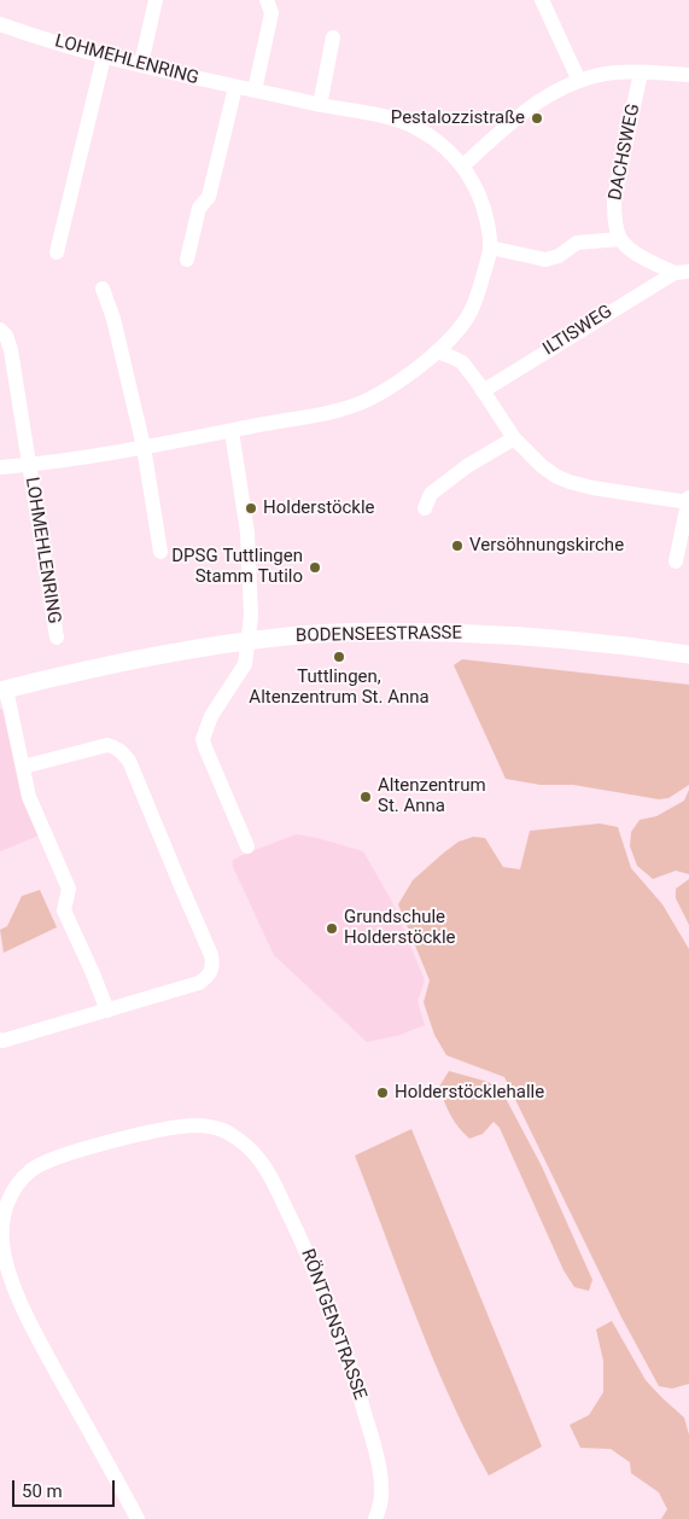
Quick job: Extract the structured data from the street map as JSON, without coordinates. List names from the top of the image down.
{
  "streets": {
    "street": [
      "LOHMEHLENRING",
      "DACHSWEG",
      "ILTISWEG",
      "BODENSEESTRASSE",
      "RÖNTGENSTRASSE"
    ]
  },
  "places": [
    "Pestalozzistraße",
    "Holderstöckle",
    "Versöhnungskirche",
    "DPSG Tuttlingen Stamm Tutilo",
    "Tuttlingen, Altenzentrum St. Anna",
    "Altenzentrum St. Anna",
    "Grundschule Holderstöckle",
    "Holderstöcklehalle"
  ],
  "scale_bar": "50 m"
}
